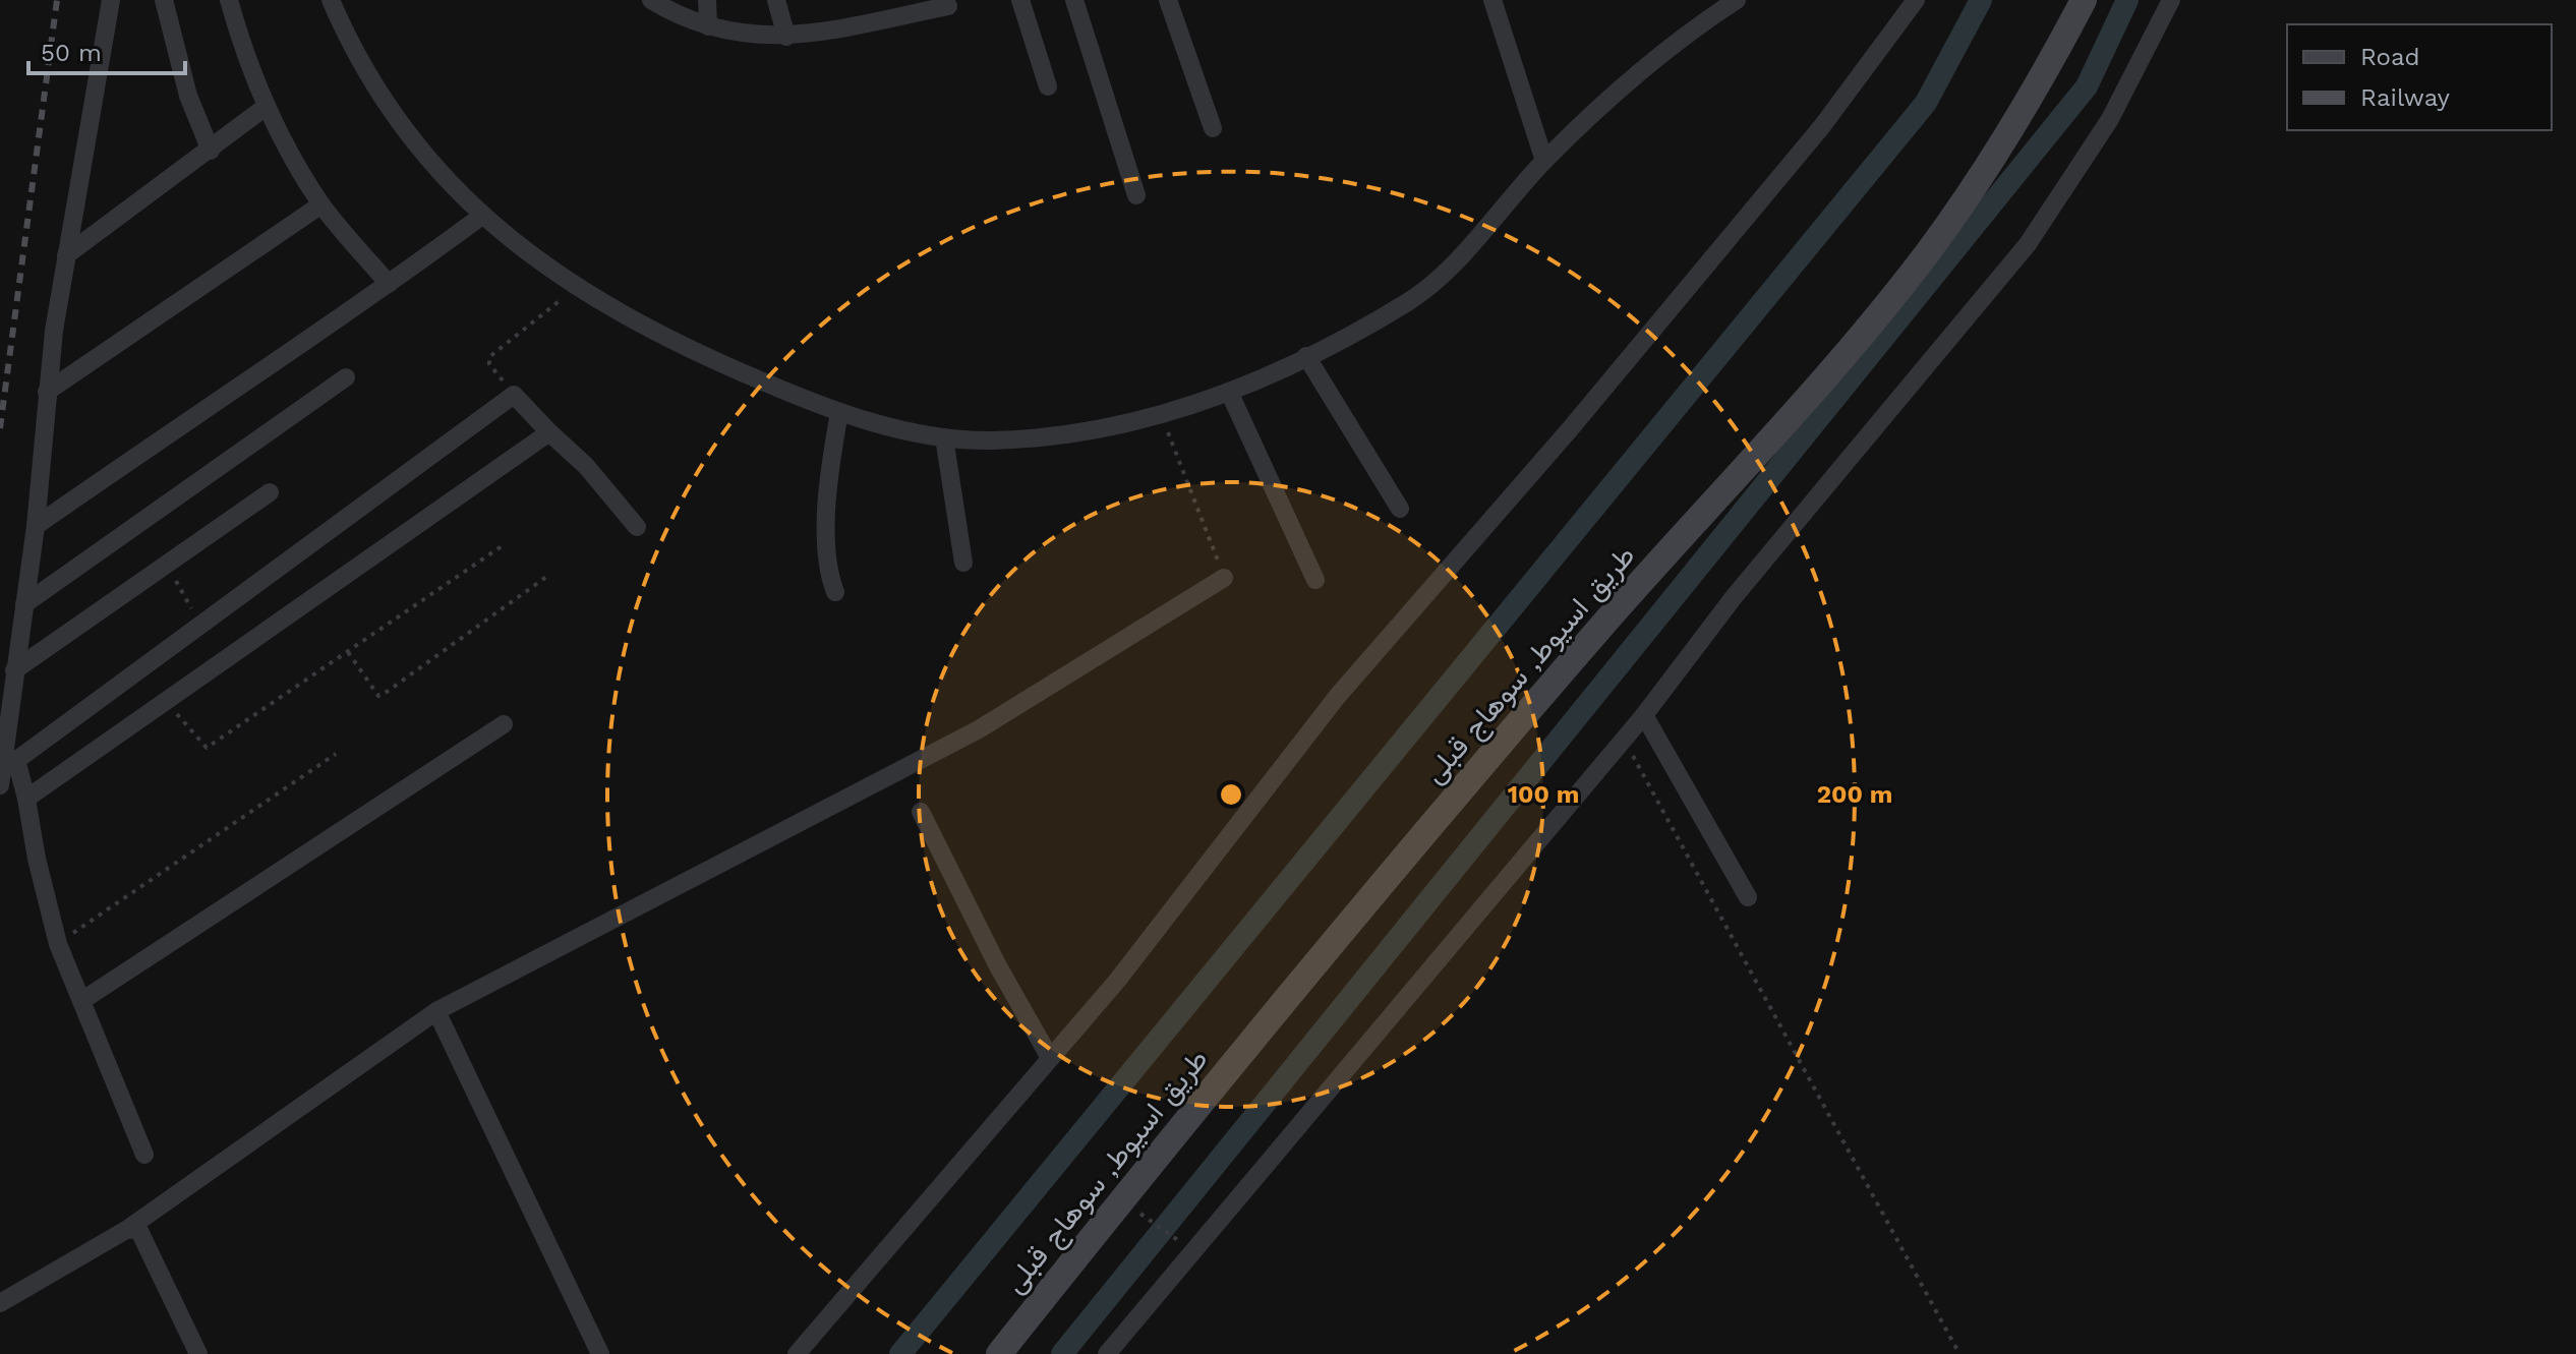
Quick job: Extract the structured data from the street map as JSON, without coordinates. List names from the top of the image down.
{
  "streets": {
    "main road": ["طريق اسيوط, سوهاج قبلى"]
  },
  "legend": ["Road", "Railway"],
  "scale_bar": "50 m",
  "rings": ["100 m", "200 m"]
}
